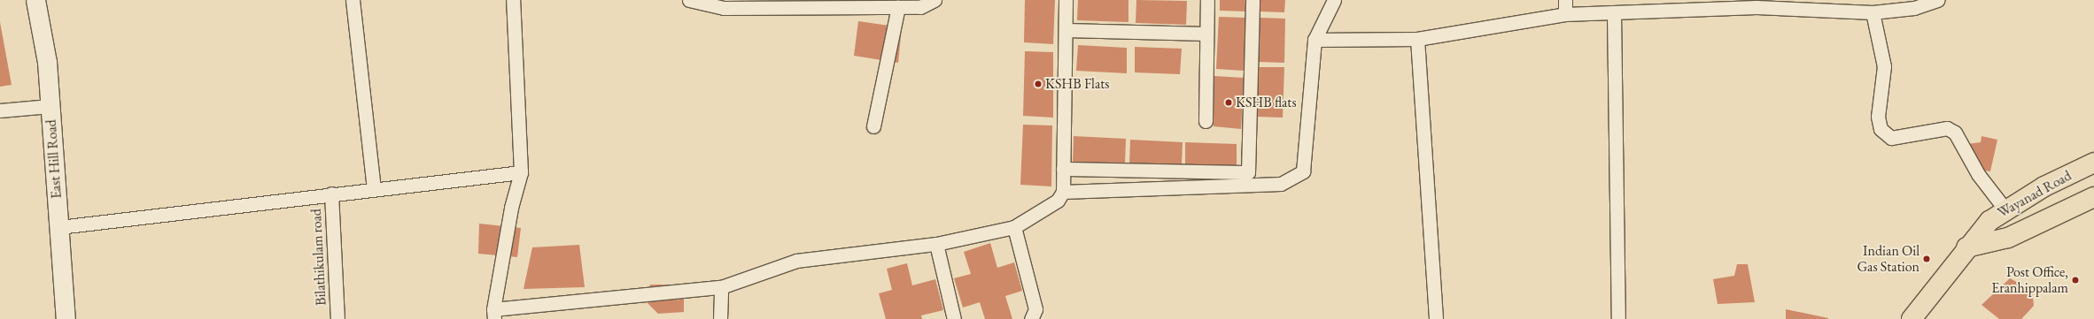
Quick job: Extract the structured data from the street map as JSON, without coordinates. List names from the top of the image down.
{
  "streets": {
    "main road": ["Wayanad Road"],
    "street": ["East Hill Road", "Bilathikulam road"]
  },
  "places": [
    "KSHB Flats",
    "KSHB flats",
    "Indian Oil Gas Station",
    "Post Office, Eranhippalam"
  ]
}
